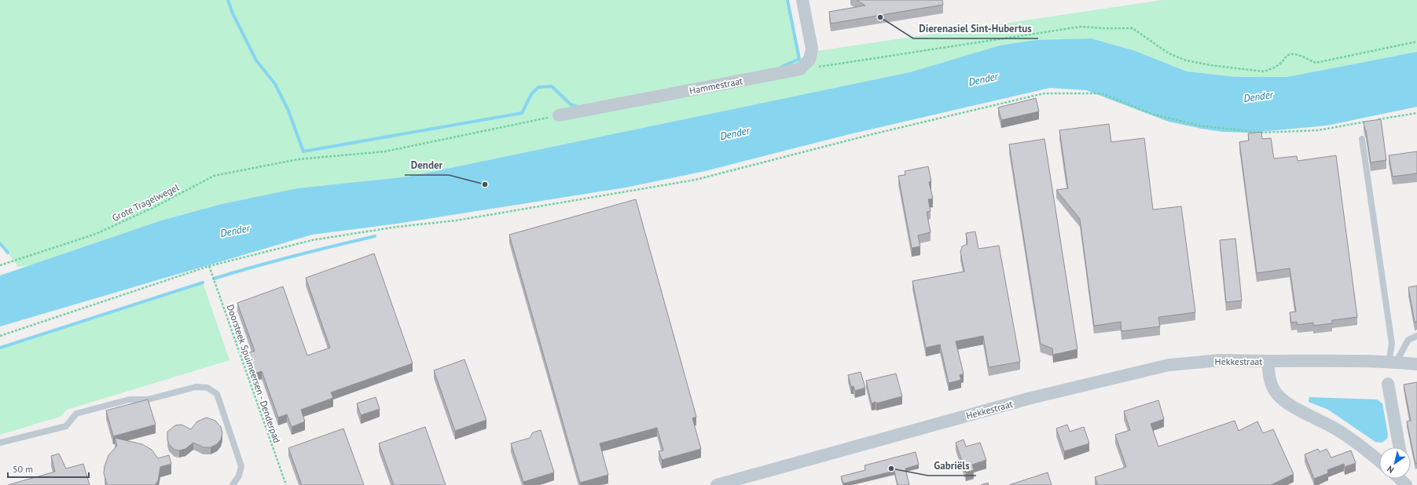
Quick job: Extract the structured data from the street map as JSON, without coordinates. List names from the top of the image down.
{
  "streets": {
    "street": ["Hammestraat", "Hekkestraat"],
    "path": ["Grote Tragelwegel", "Doorsteek Spuimeersen - Denderpad"]
  },
  "crossings": [
    ["Hammestraat", "Grote Tragelwegel"]
  ],
  "water": ["Dender"],
  "places": ["Dierenasiel Sint-Hubertus", "Dender", "Gabriëls"],
  "scale_bar": "50 m",
  "north": "bottom left"
}
